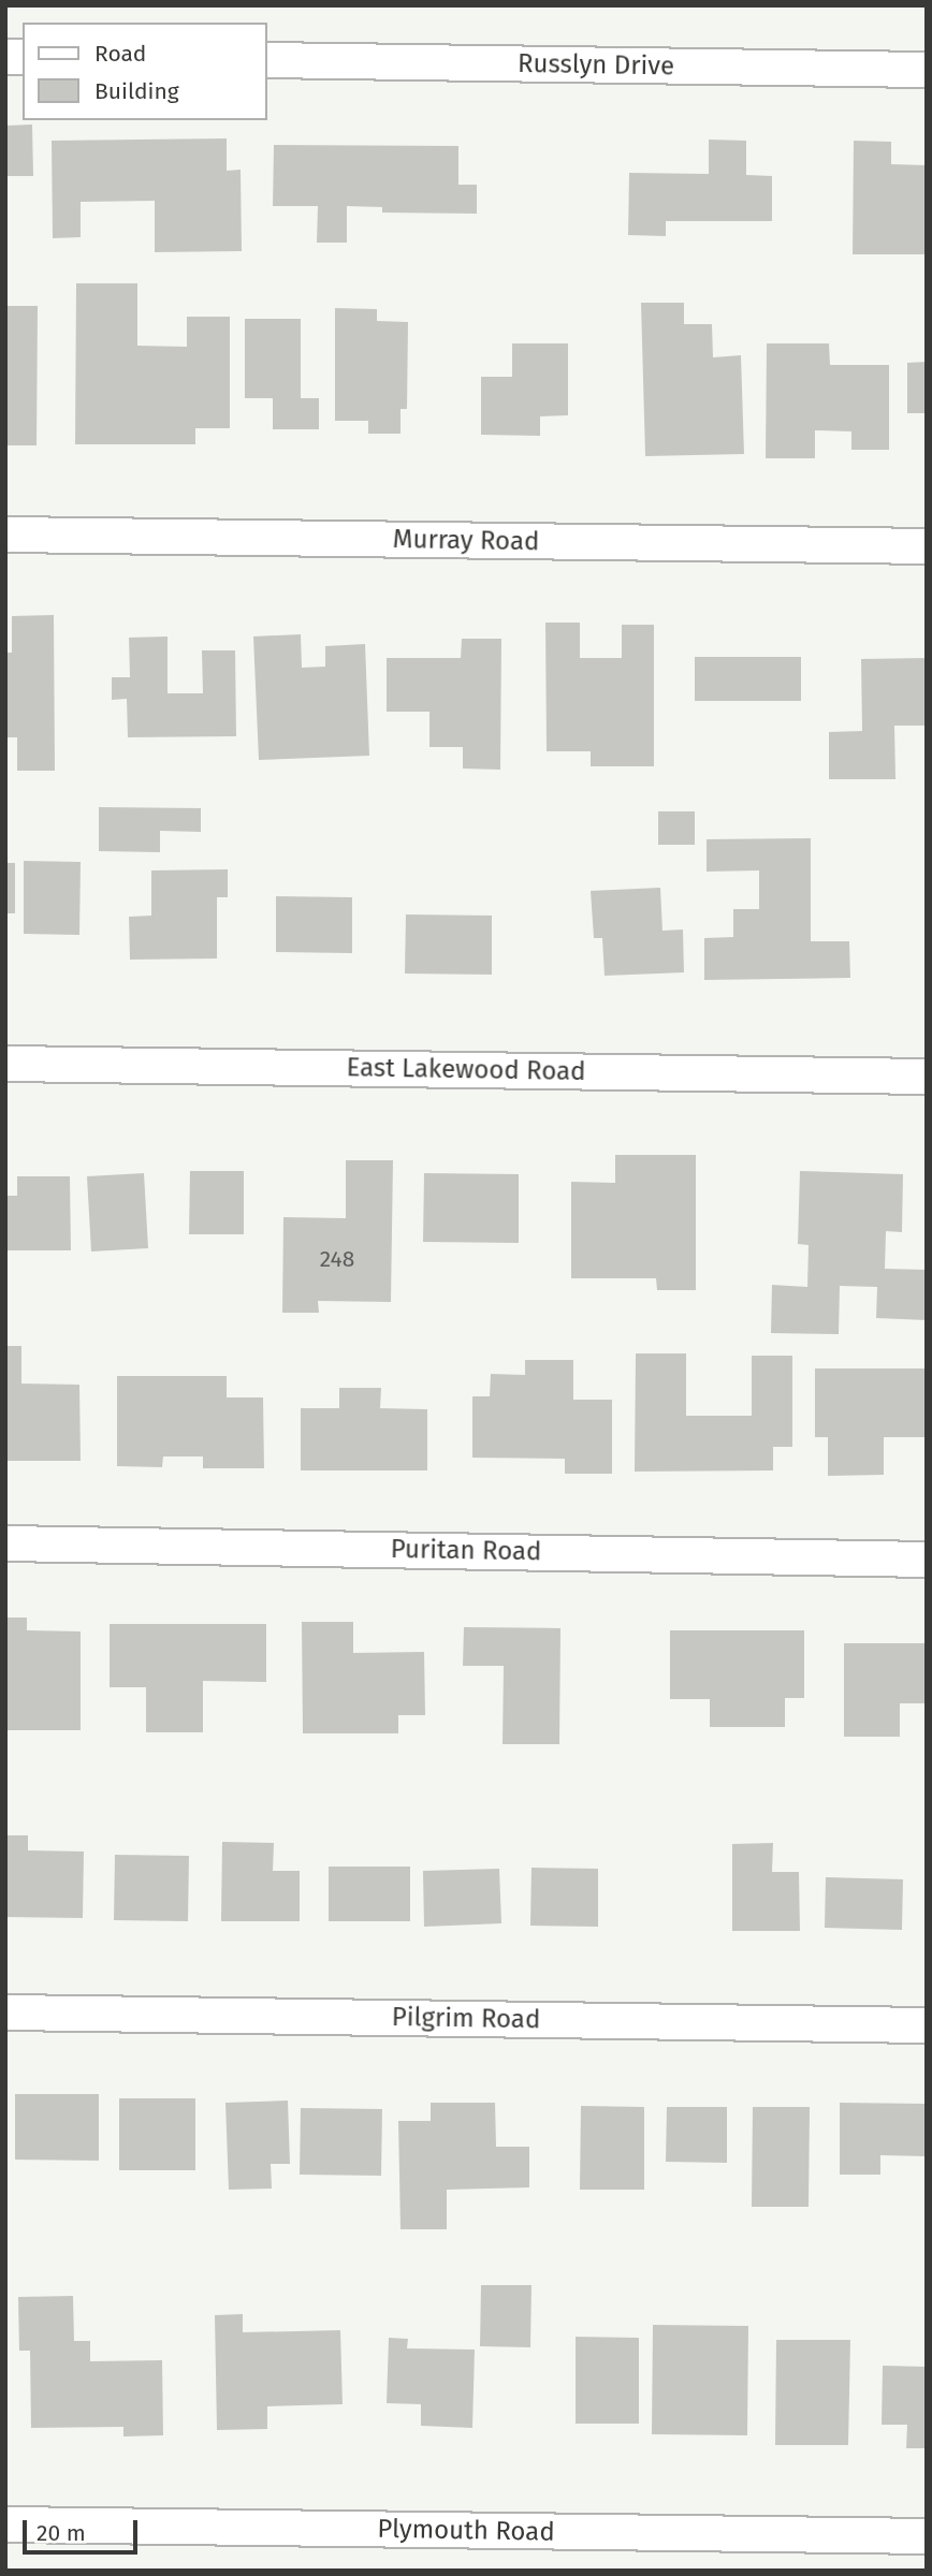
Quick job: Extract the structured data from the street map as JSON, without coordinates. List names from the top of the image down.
{
  "streets": {
    "street": [
      "Russlyn Drive",
      "Murray Road",
      "East Lakewood Road",
      "Puritan Road",
      "Pilgrim Road",
      "Plymouth Road"
    ]
  },
  "house_numbers": ["248"],
  "legend": ["Road", "Building"],
  "scale_bar": "20 m"
}
